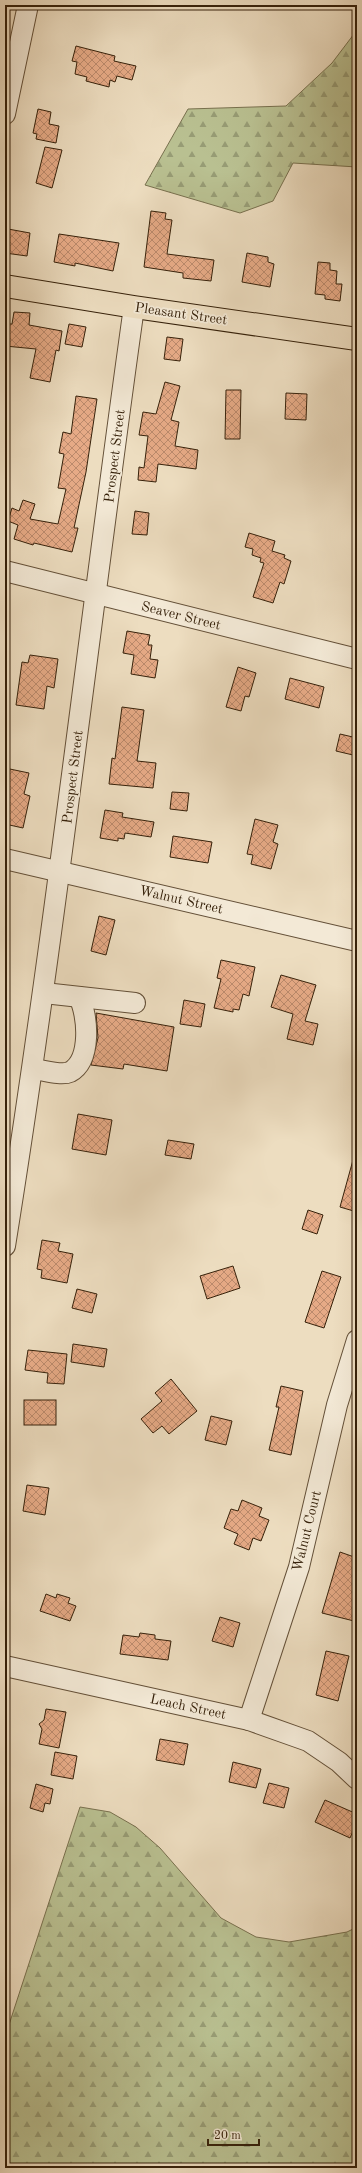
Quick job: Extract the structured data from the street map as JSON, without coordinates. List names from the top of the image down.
{
  "streets": {
    "main road": ["Pleasant Street"],
    "street": [
      "Prospect Street",
      "Seaver Street",
      "Walnut Street",
      "Walnut Court",
      "Leach Street"
    ]
  },
  "crossings": [
    ["Pleasant Street", "Prospect Street"],
    ["Prospect Street", "Seaver Street"],
    ["Prospect Street", "Walnut Street"],
    ["Walnut Court", "Leach Street"]
  ],
  "scale_bar": "20 m"
}
